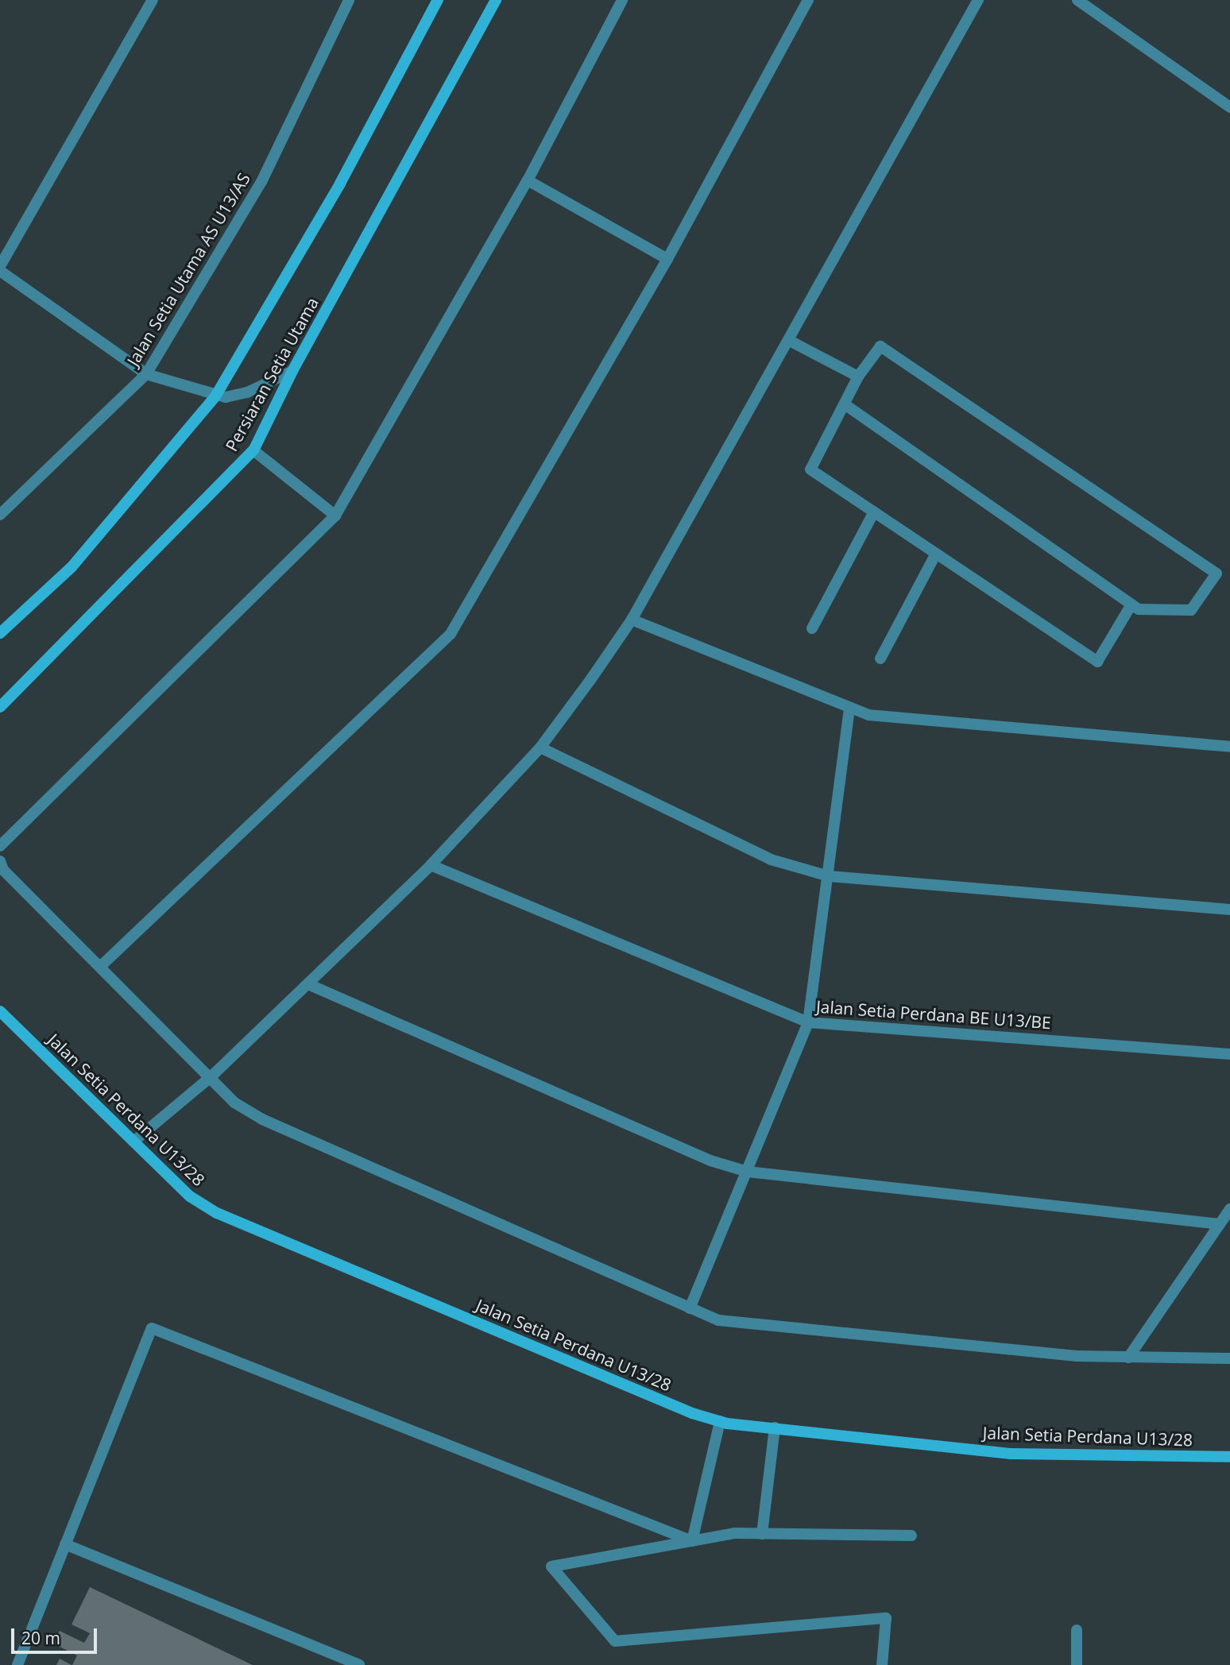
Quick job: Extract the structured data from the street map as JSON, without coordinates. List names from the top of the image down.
{
  "streets": {
    "street": [
      "Jalan Setia Utama AS U13/AS",
      "Persiaran Setia Utama",
      "Jalan Setia Perdana BE U13/BE",
      "Jalan Setia Perdana U13/28"
    ]
  },
  "scale_bar": "20 m"
}
